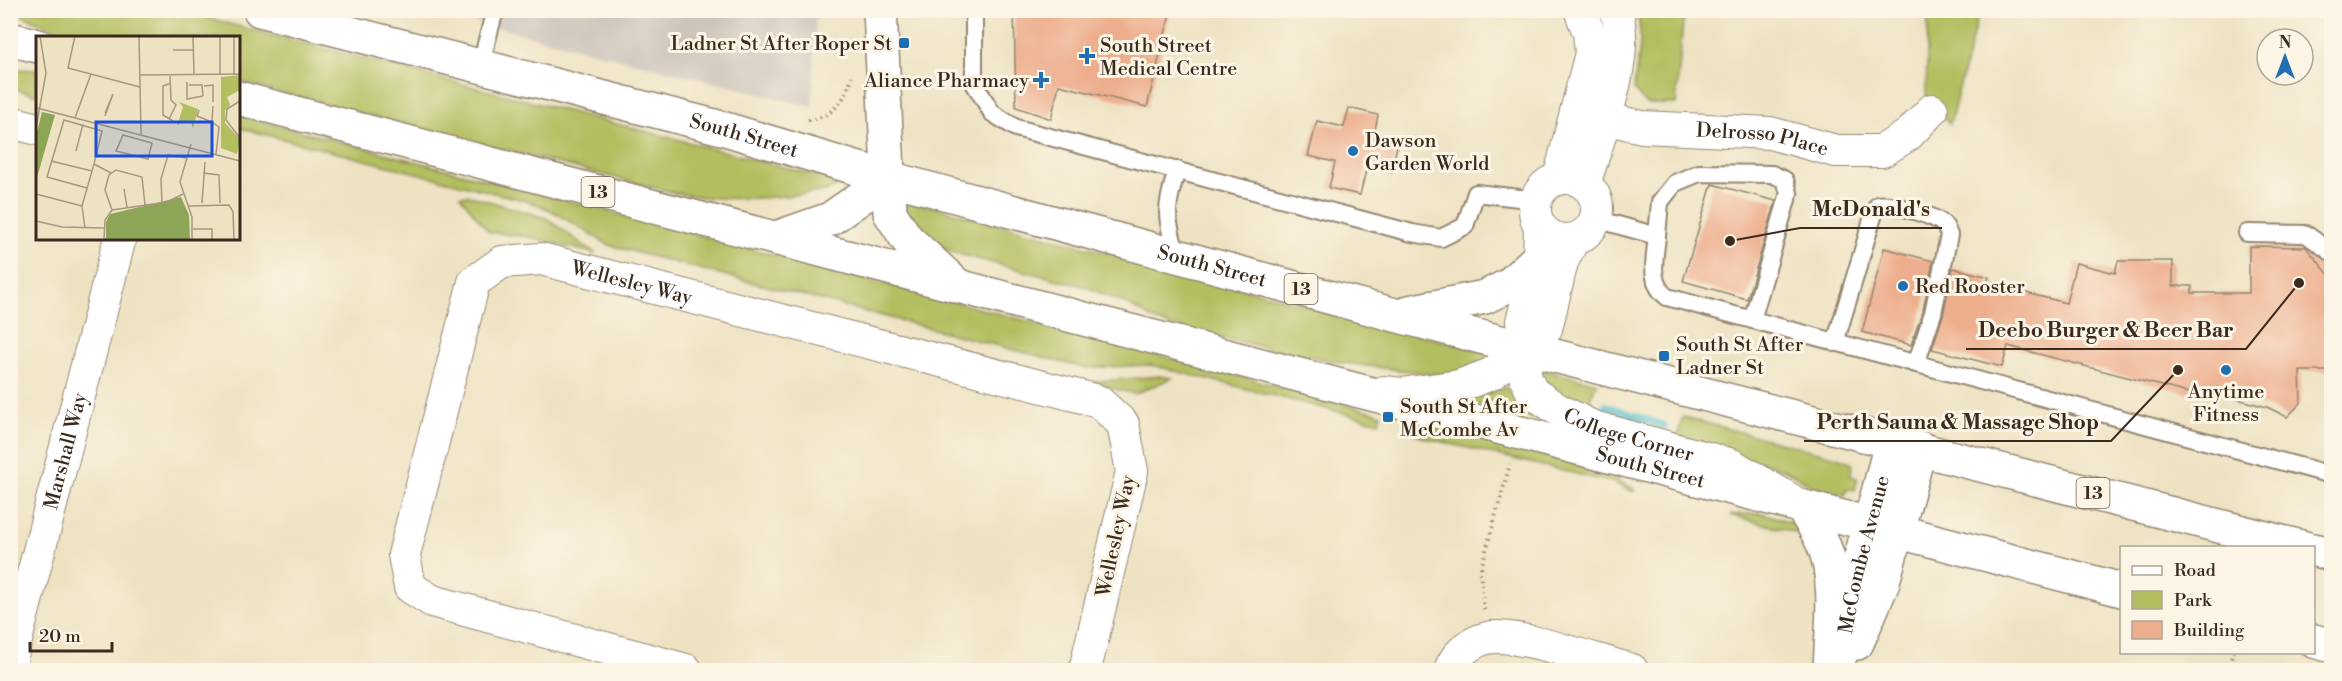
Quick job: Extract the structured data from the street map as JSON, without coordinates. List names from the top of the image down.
{
  "streets": {
    "main road": ["South Street", "13", "McCombe Avenue"],
    "street": [
      "Delrosso Place",
      "Wellesley Way",
      "College Corner",
      "Marshall Way"
    ]
  },
  "crossings": [
    ["South Street", "College Corner"],
    ["South Street", "McCombe Avenue"]
  ],
  "places": {
    "transit": ["Ladner St After Roper St", "South St After Ladner St", "South St After McCombe Av"],
    "health": ["South Street Medical Centre", "Aliance Pharmacy"],
    "other": [
      "Dawson Garden World",
      "McDonald's",
      "Deebo Burger & Beer Bar",
      "Red Rooster",
      "Perth Sauna & Massage Shop",
      "Anytime Fitness"
    ]
  },
  "legend": ["Road", "Park", "Building"],
  "scale_bar": "20 m",
  "north": "top"
}
